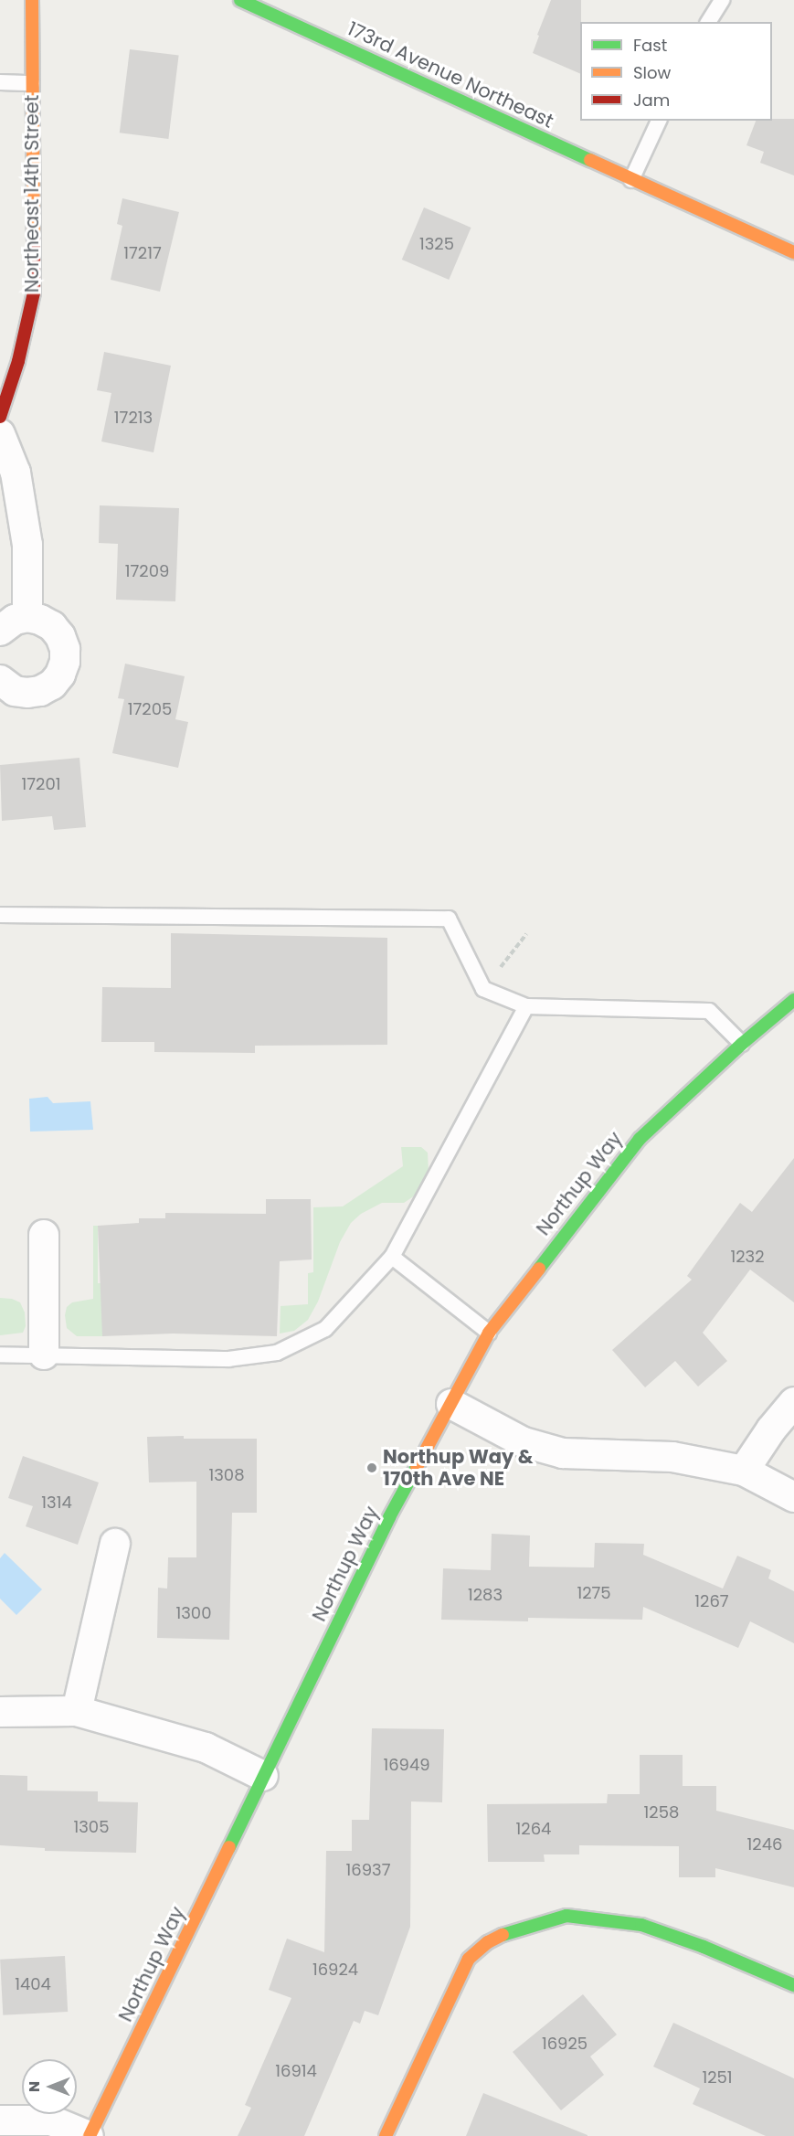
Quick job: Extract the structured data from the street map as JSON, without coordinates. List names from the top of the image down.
{
  "streets": {
    "street": ["173rd Avenue Northeast", "Northeast 14th Street", "Northup Way"]
  },
  "places": ["Northup Way & 170th Ave NE"],
  "house_numbers": [
    "1325",
    "17217",
    "17213",
    "17209",
    "17205",
    "17201",
    "1232",
    "1308",
    "1314",
    "1275",
    "1283",
    "1267",
    "1300",
    "16949",
    "1258",
    "1305",
    "1264",
    "1246",
    "16937",
    "16924",
    "1404",
    "16925",
    "16914",
    "1251"
  ],
  "legend": ["Fast", "Slow", "Jam"],
  "north": "left"
}
